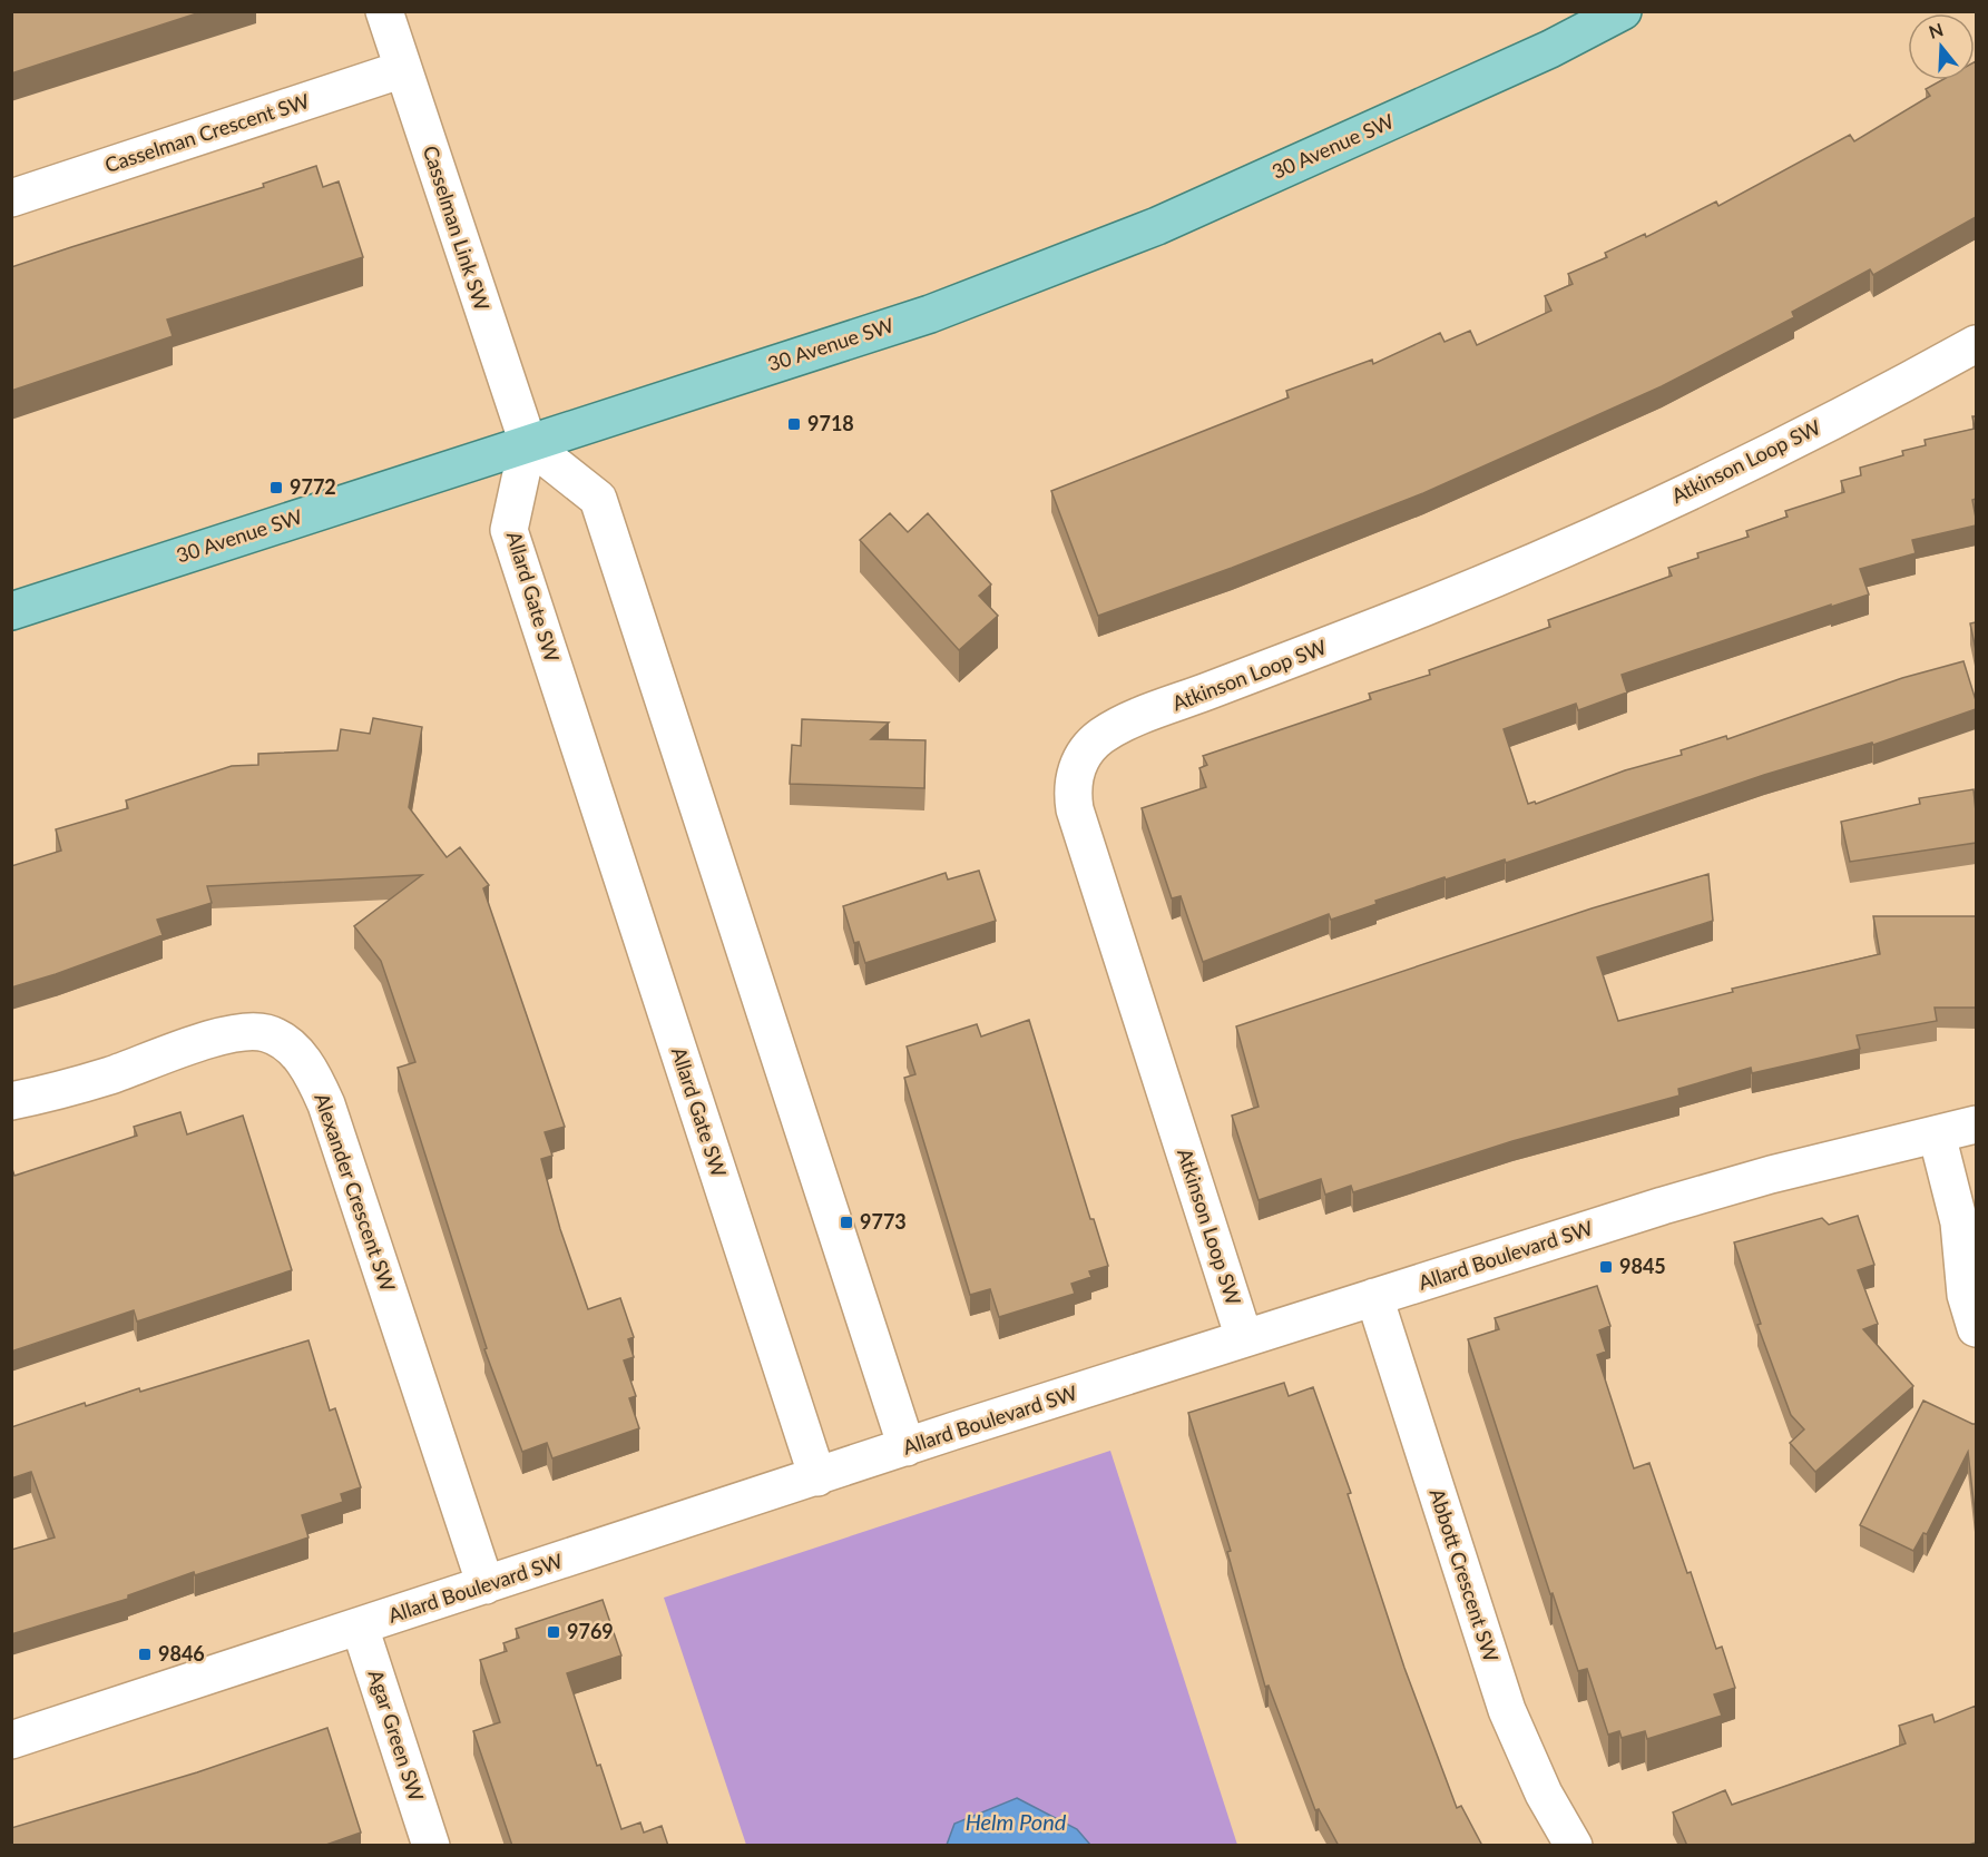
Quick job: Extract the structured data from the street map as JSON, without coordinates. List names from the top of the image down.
{
  "streets": {
    "main road": ["30 Avenue SW"],
    "street": [
      "Casselman Crescent SW",
      "Casselman Link SW",
      "Atkinson Loop SW",
      "Allard Gate SW",
      "Alexander Crescent SW",
      "Allard Boulevard SW",
      "Abbott Crescent SW",
      "Agar Green SW"
    ]
  },
  "crossings": [
    ["Casselman Crescent SW", "Casselman Link SW"],
    ["30 Avenue SW", "Casselman Link SW"],
    ["30 Avenue SW", "Allard Gate SW"],
    ["Casselman Link SW", "Allard Gate SW"],
    ["Atkinson Loop SW", "Allard Boulevard SW"],
    ["Allard Gate SW", "Allard Boulevard SW"],
    ["Alexander Crescent SW", "Allard Boulevard SW"],
    ["Allard Boulevard SW", "Abbott Crescent SW"],
    ["Allard Boulevard SW", "Agar Green SW"]
  ],
  "water": ["Helm Pond"],
  "places": {
    "transit": [
      "9718",
      "9772",
      "9773",
      "9845",
      "9769",
      "9846"
    ]
  },
  "north": "top"
}
